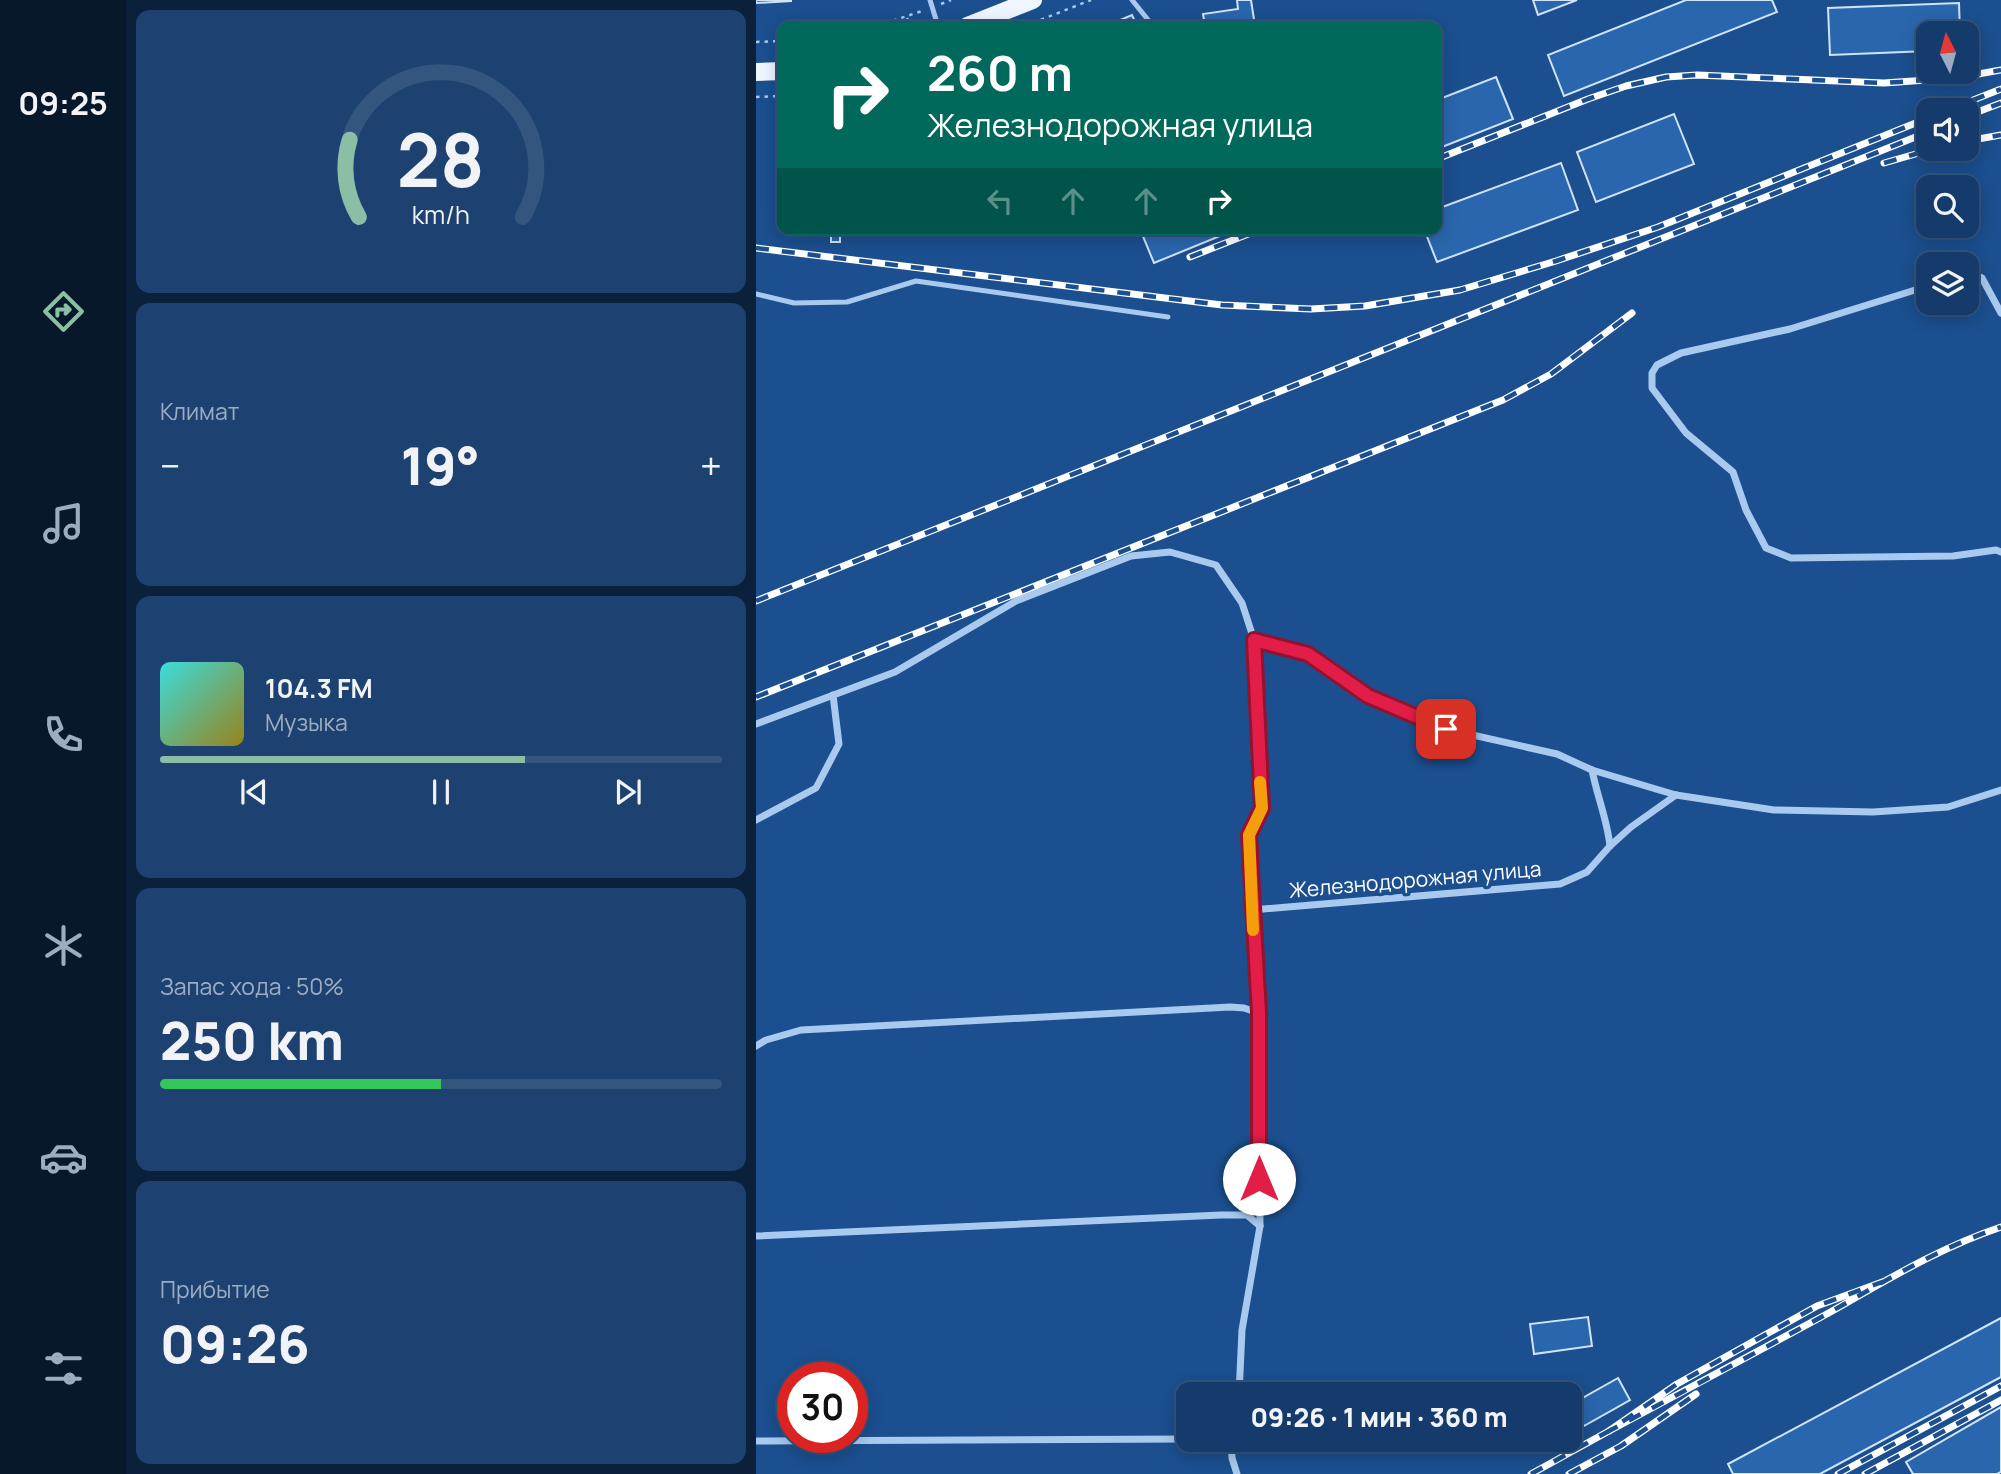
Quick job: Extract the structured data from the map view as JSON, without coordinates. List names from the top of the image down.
{
  "streets": {
    "street": ["Железнодорожная улица"]
  },
  "north": "top",
  "page": {
    "tabs": "09:25",
    "turn": ["260 m", "Железнодорожная улица"],
    "tile": [
      "Климат",
      ["Запас хода · 50%", "250 km"],
      ["Прибытие", "09:26"]
    ],
    "heat": ["−", "19°", "+"],
    "song": ["104.3 FM", "Музыка"],
    "limit": "30",
    "trip": "09:26 · 1 мин · 360 m",
    "gauge": ["28", "km/h"]
  }
}
